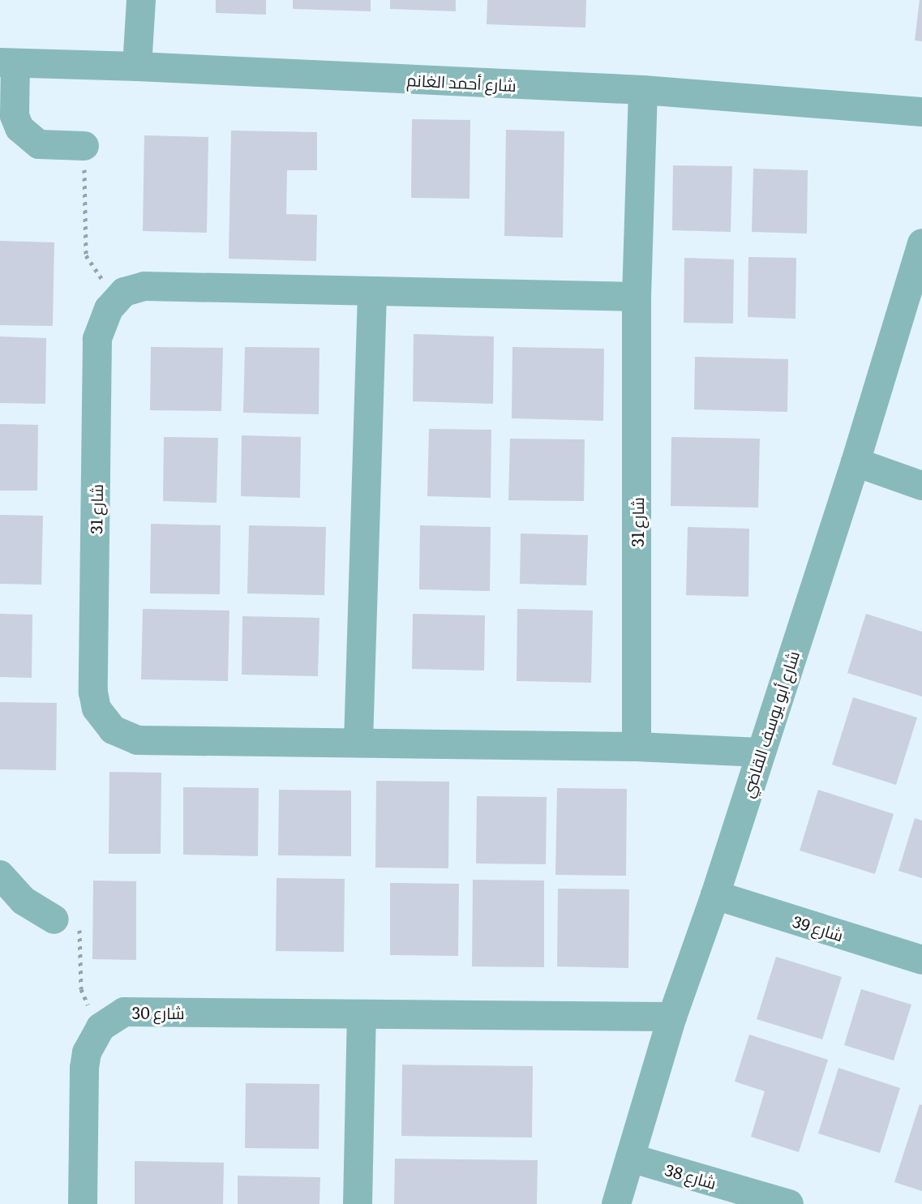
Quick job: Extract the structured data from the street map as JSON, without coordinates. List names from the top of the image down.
{
  "streets": {
    "street": [
      "شارع أحمد الغانم",
      "شارع 31",
      "شارع أبو يوسف القاضي",
      "شارع 39",
      "شارع 30",
      "شارع 38"
    ]
  },
  "crossings": [
    ["شارع أحمد الغانم", "شارع 31"],
    ["شارع 31", "شارع أبو يوسف القاضي"],
    ["شارع أبو يوسف القاضي", "شارع 39"],
    ["شارع أبو يوسف القاضي", "شارع 30"],
    ["شارع أبو يوسف القاضي", "شارع 38"]
  ]
}
